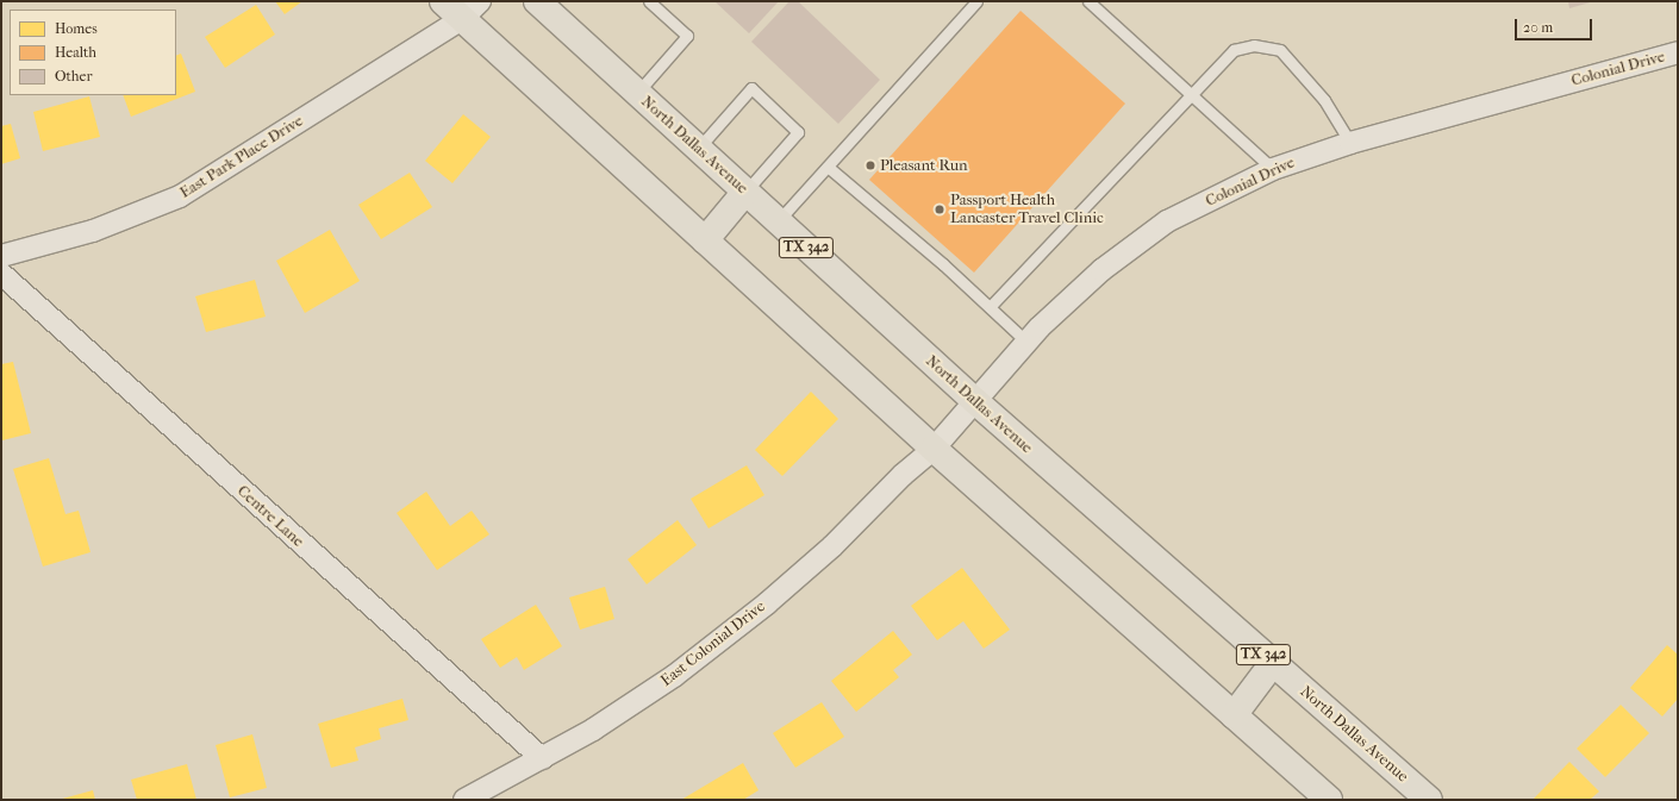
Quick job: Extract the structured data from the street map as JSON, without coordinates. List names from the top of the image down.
{
  "streets": {
    "main road": ["North Dallas Avenue", "TX 342"],
    "street": [
      "Colonial Drive",
      "East Park Place Drive",
      "Centre Lane",
      "East Colonial Drive"
    ]
  },
  "crossings": [
    ["Colonial Drive", "North Dallas Avenue"],
    ["Colonial Drive", "East Colonial Drive"],
    ["Centre Lane", "East Colonial Drive"]
  ],
  "places": ["Pleasant Run", "Passport Health Lancaster Travel Clinic"],
  "legend": ["Homes", "Health", "Other"],
  "scale_bar": "20 m"
}
